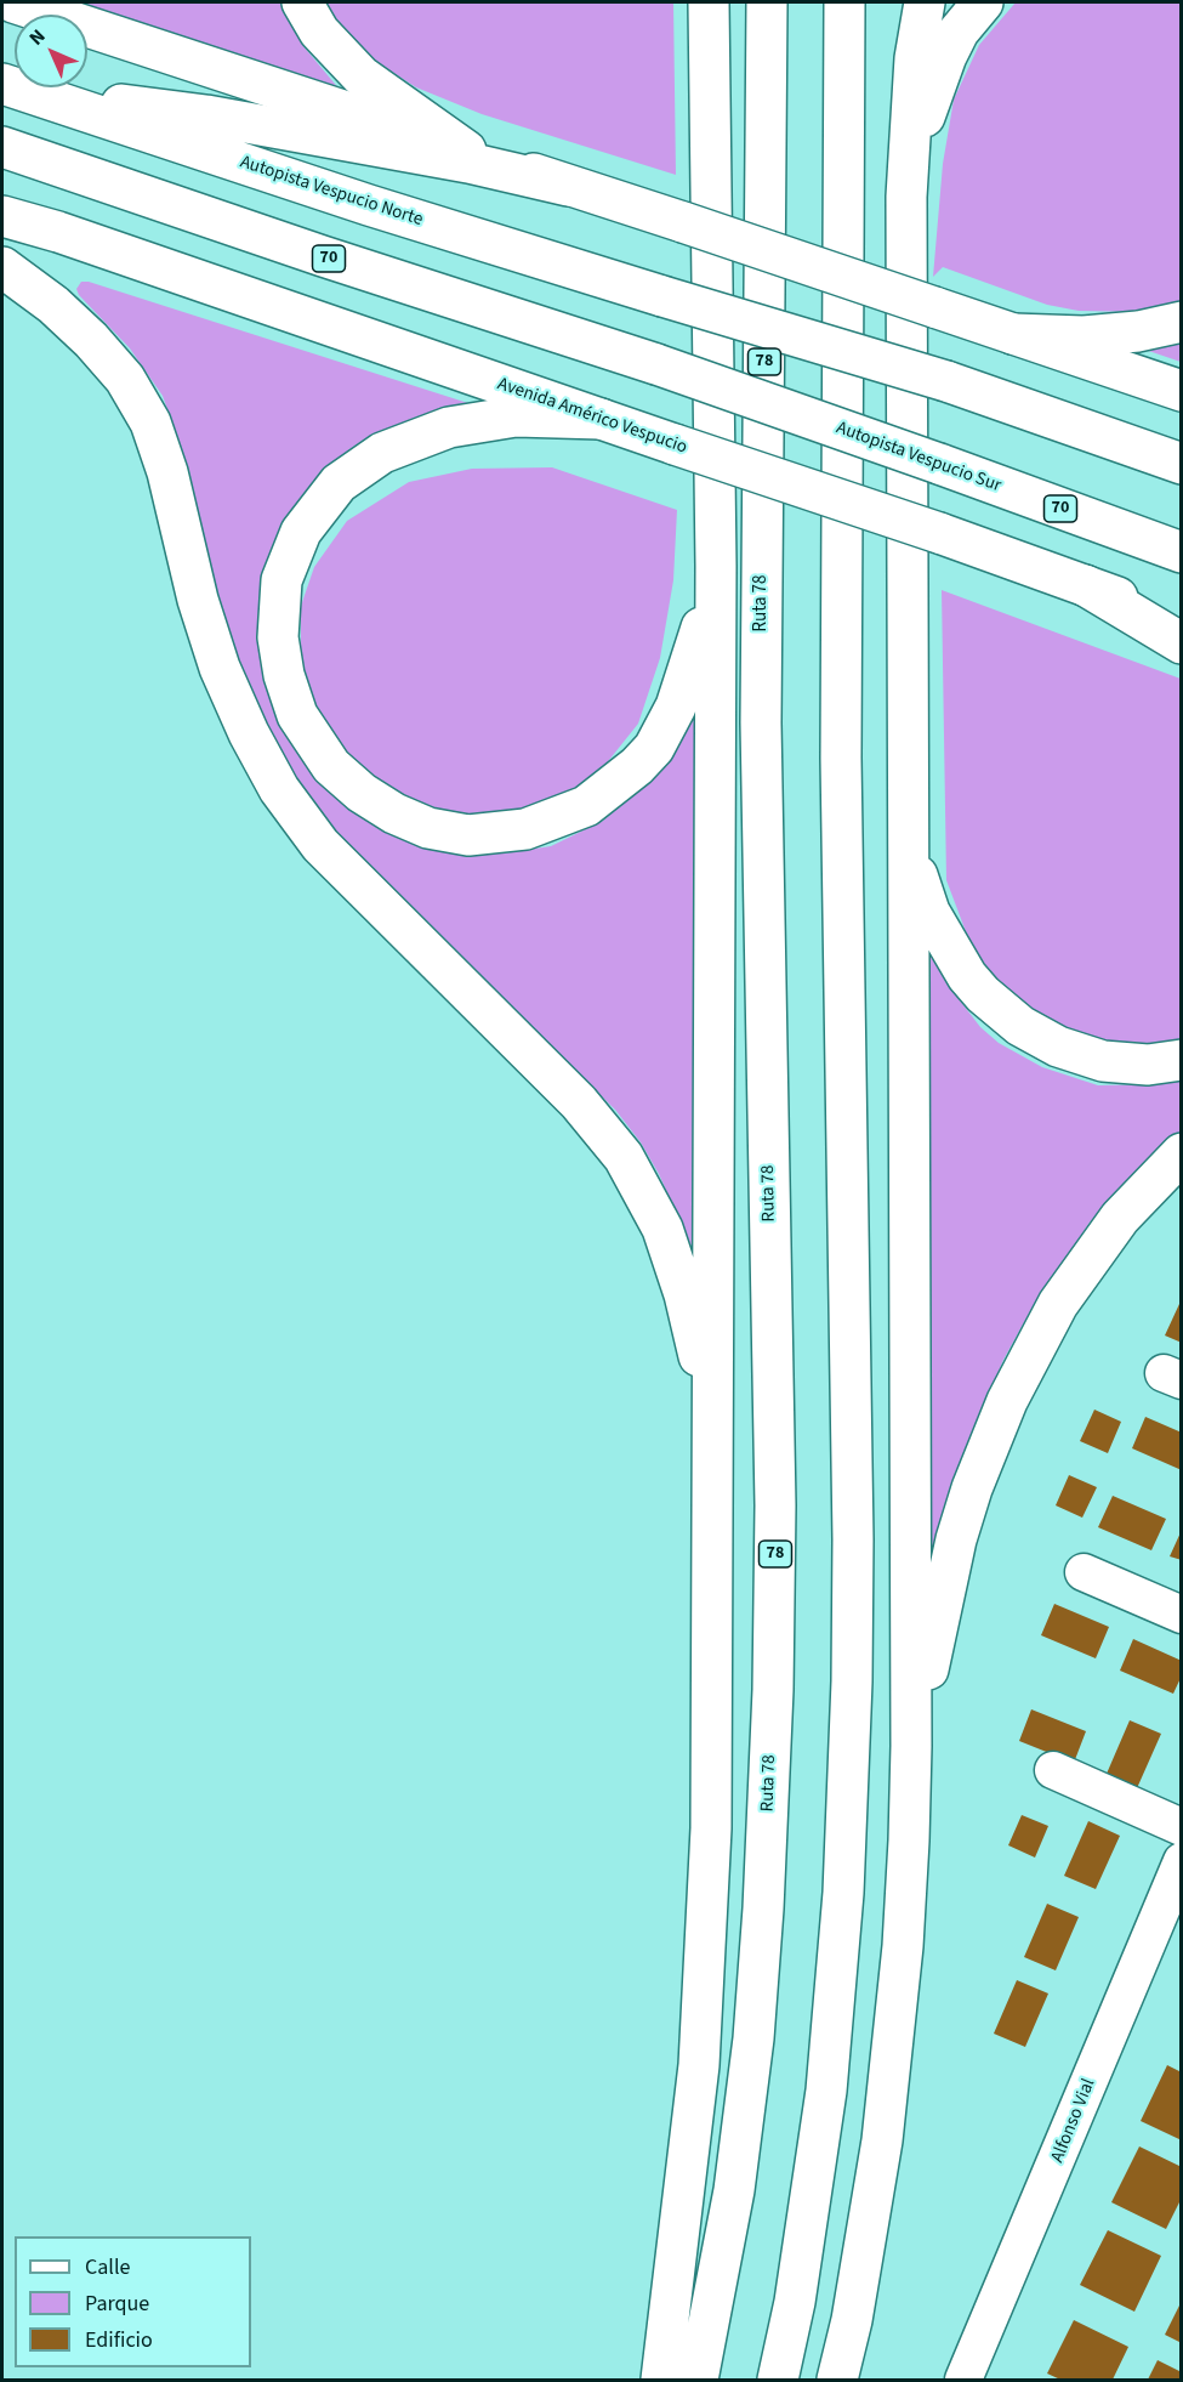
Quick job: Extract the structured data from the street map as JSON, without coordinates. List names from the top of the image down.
{
  "streets": {
    "main road": [
      "Autopista Vespucio Norte",
      "70",
      "78",
      "Avenida Américo Vespucio",
      "Autopista Vespucio Sur",
      "Ruta 78"
    ],
    "street": ["Alfonso Vial"]
  },
  "legend": ["Calle", "Parque", "Edificio"],
  "north": "top left"
}
